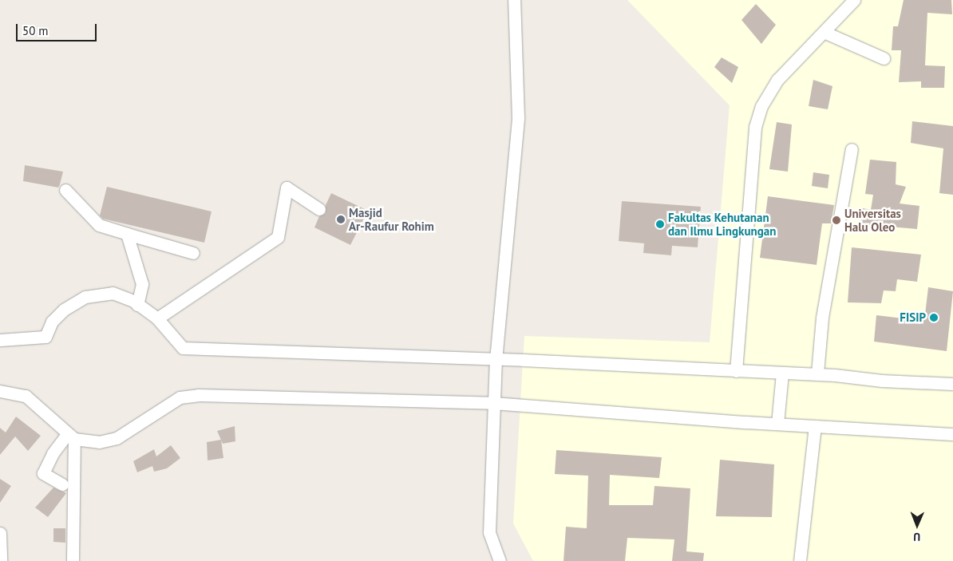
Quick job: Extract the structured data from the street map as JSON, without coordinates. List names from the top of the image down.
{
  "places": [
    "Masjid Ar-Raufur Rohim",
    "Universitas Halu Oleo",
    "Fakultas Kehutanan dan Ilmu Lingkungan",
    "FISIP"
  ],
  "scale_bar": "50 m",
  "north": "bottom"
}
